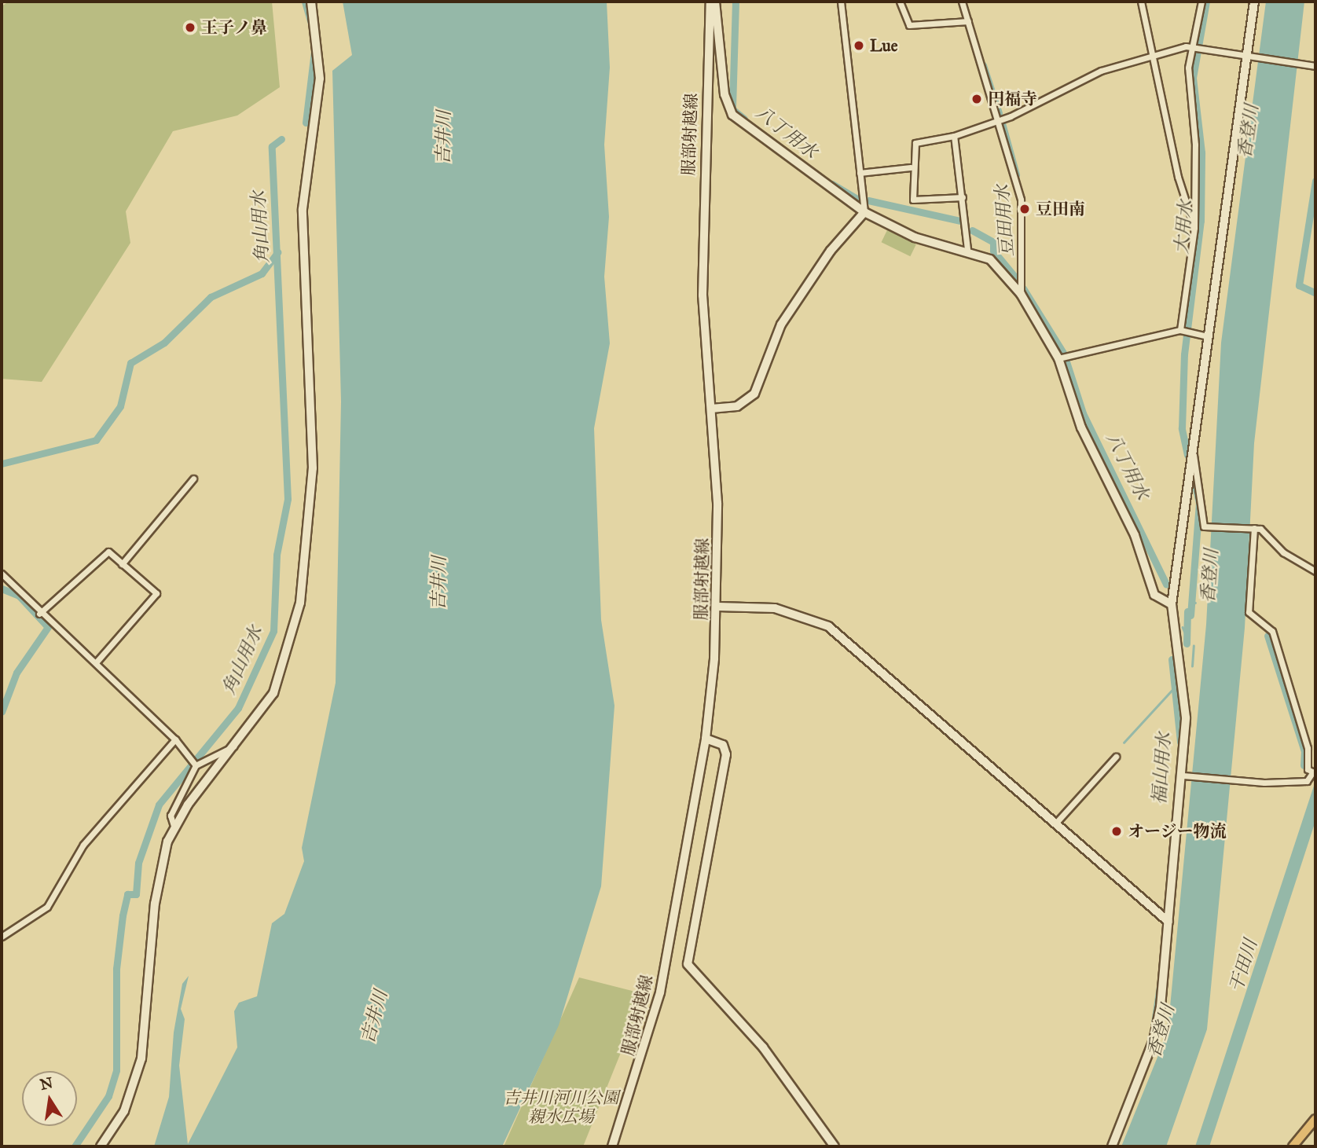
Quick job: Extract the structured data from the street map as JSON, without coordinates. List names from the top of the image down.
{
  "streets": {
    "street": ["服部射越線"]
  },
  "water": [
    "香登川",
    "八丁用水",
    "吉井川",
    "豆田用水",
    "角山用水",
    "大用水",
    "福山用水",
    "干田川"
  ],
  "parks": ["吉井川河川公園 親水広場"],
  "places": [
    "王子ノ鼻",
    "Lue",
    "円福寺",
    "豆田南",
    "オージー物流"
  ],
  "north": "top"
}
